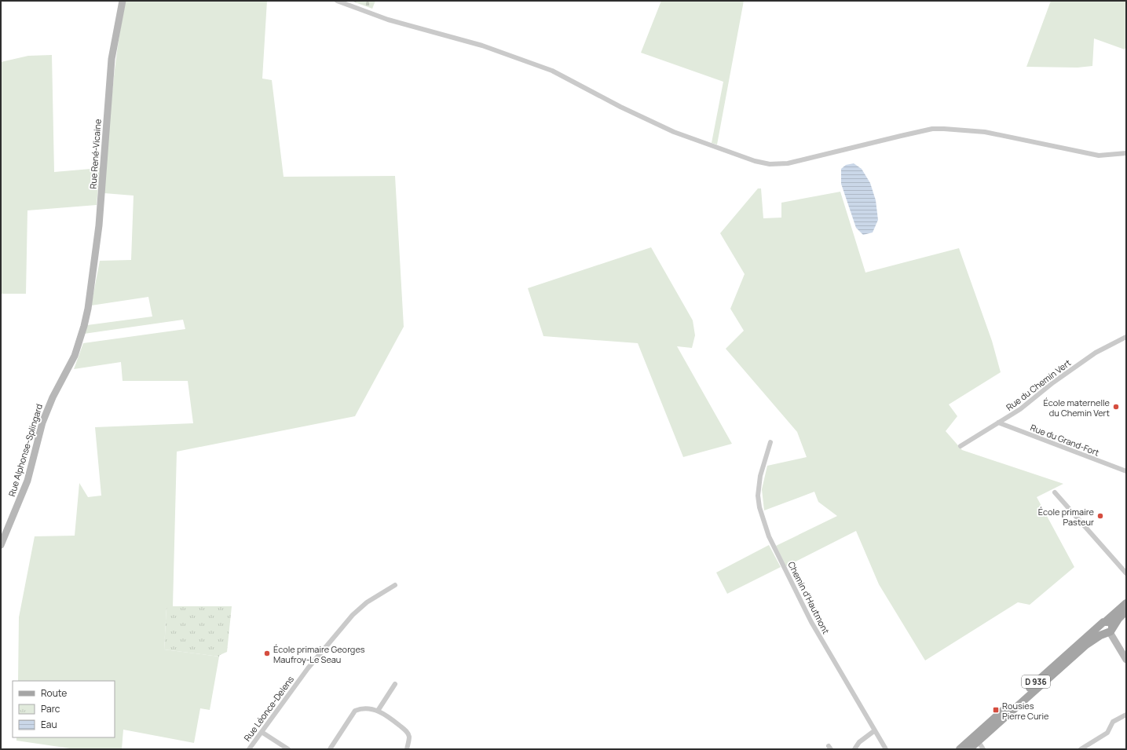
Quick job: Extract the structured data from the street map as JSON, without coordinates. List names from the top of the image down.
{
  "streets": {
    "main road": ["D 936"],
    "street": [
      "Rue René-Vicaine",
      "Rue du Chemin Vert",
      "Rue du Grand-Fort",
      "Rue Alphonse-Splingard",
      "Chemin d'Hautmont",
      "Rue Léonce-Delens"
    ]
  },
  "crossings": [
    ["Rue René-Vicaine", "Rue Alphonse-Splingard"],
    ["Rue du Chemin Vert", "Rue du Grand-Fort"]
  ],
  "places": {
    "other": ["École maternelle du Chemin Vert", "École primaire Pasteur", "École primaire Georges Maufroy-Le Seau"],
    "transit": ["Rousies Pierre Curie"]
  },
  "legend": ["Route", "Parc", "Eau"]
}
